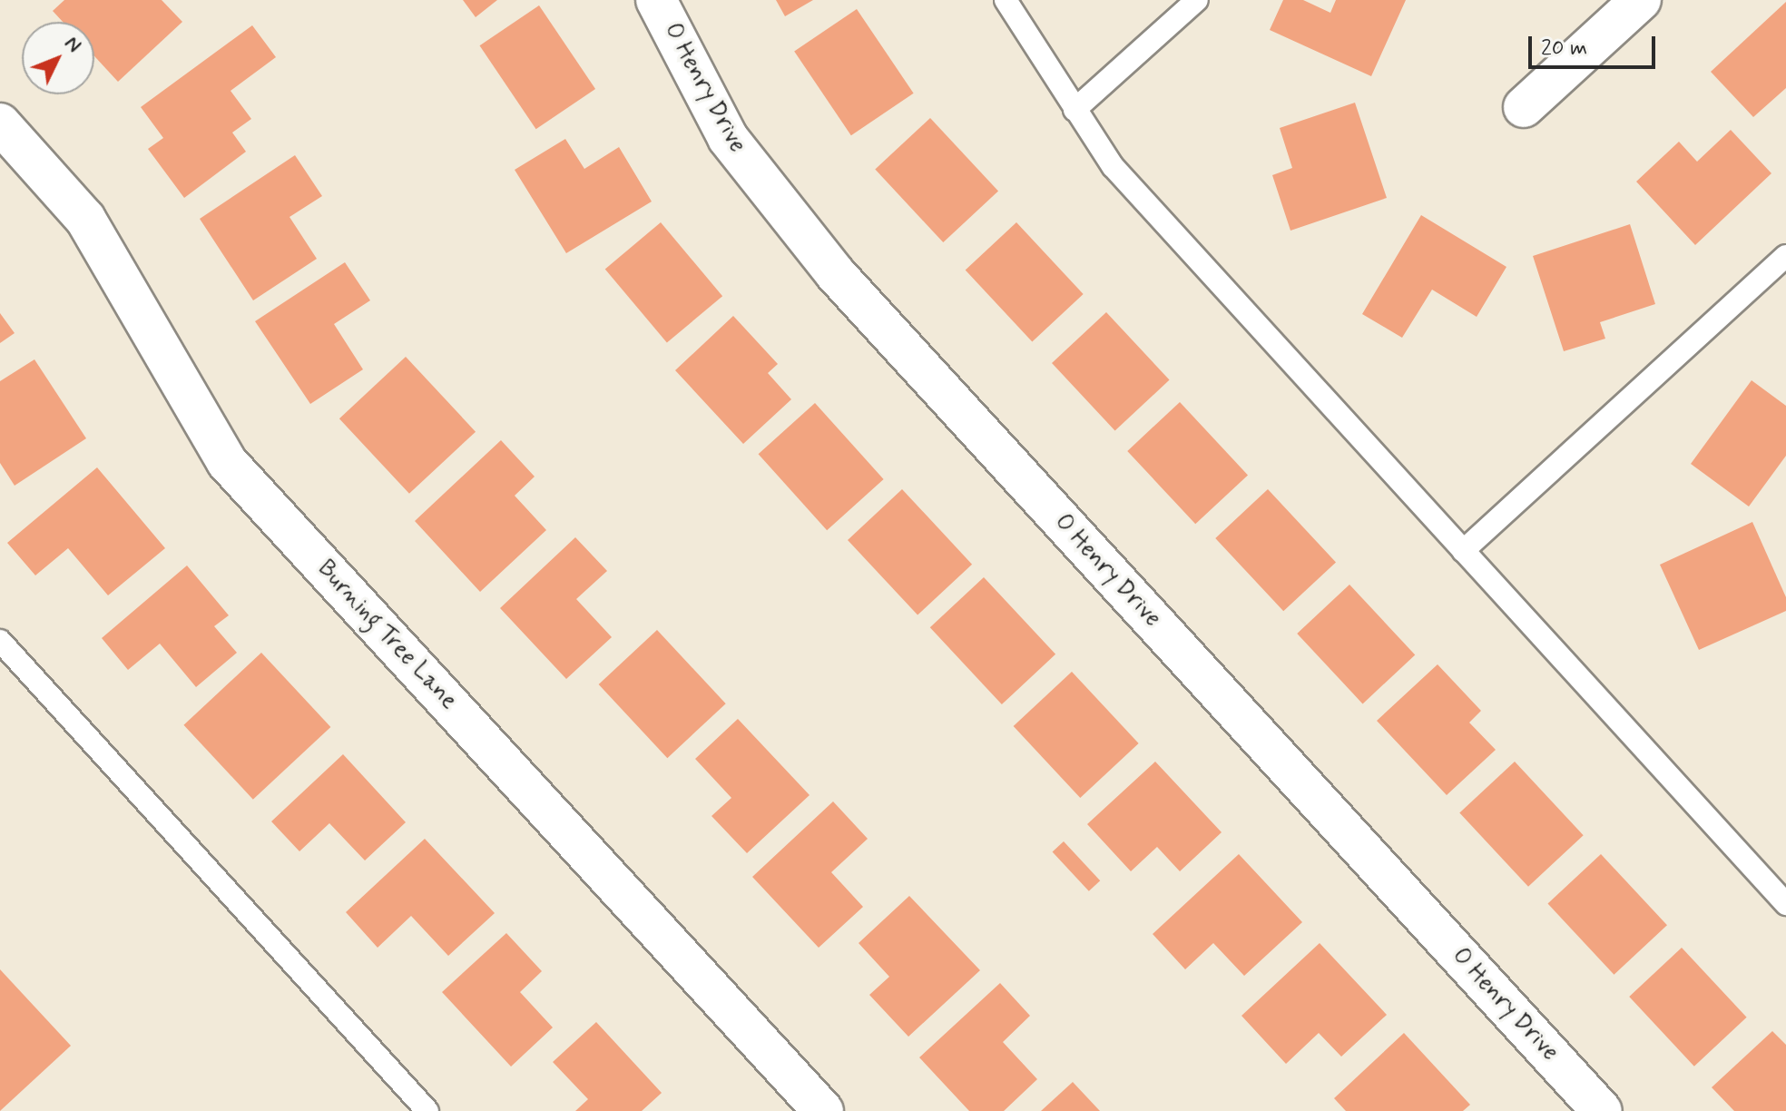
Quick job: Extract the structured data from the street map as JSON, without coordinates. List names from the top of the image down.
{
  "streets": {
    "street": ["O Henry Drive", "Burning Tree Lane"]
  },
  "scale_bar": "20 m",
  "north": "top right"
}
